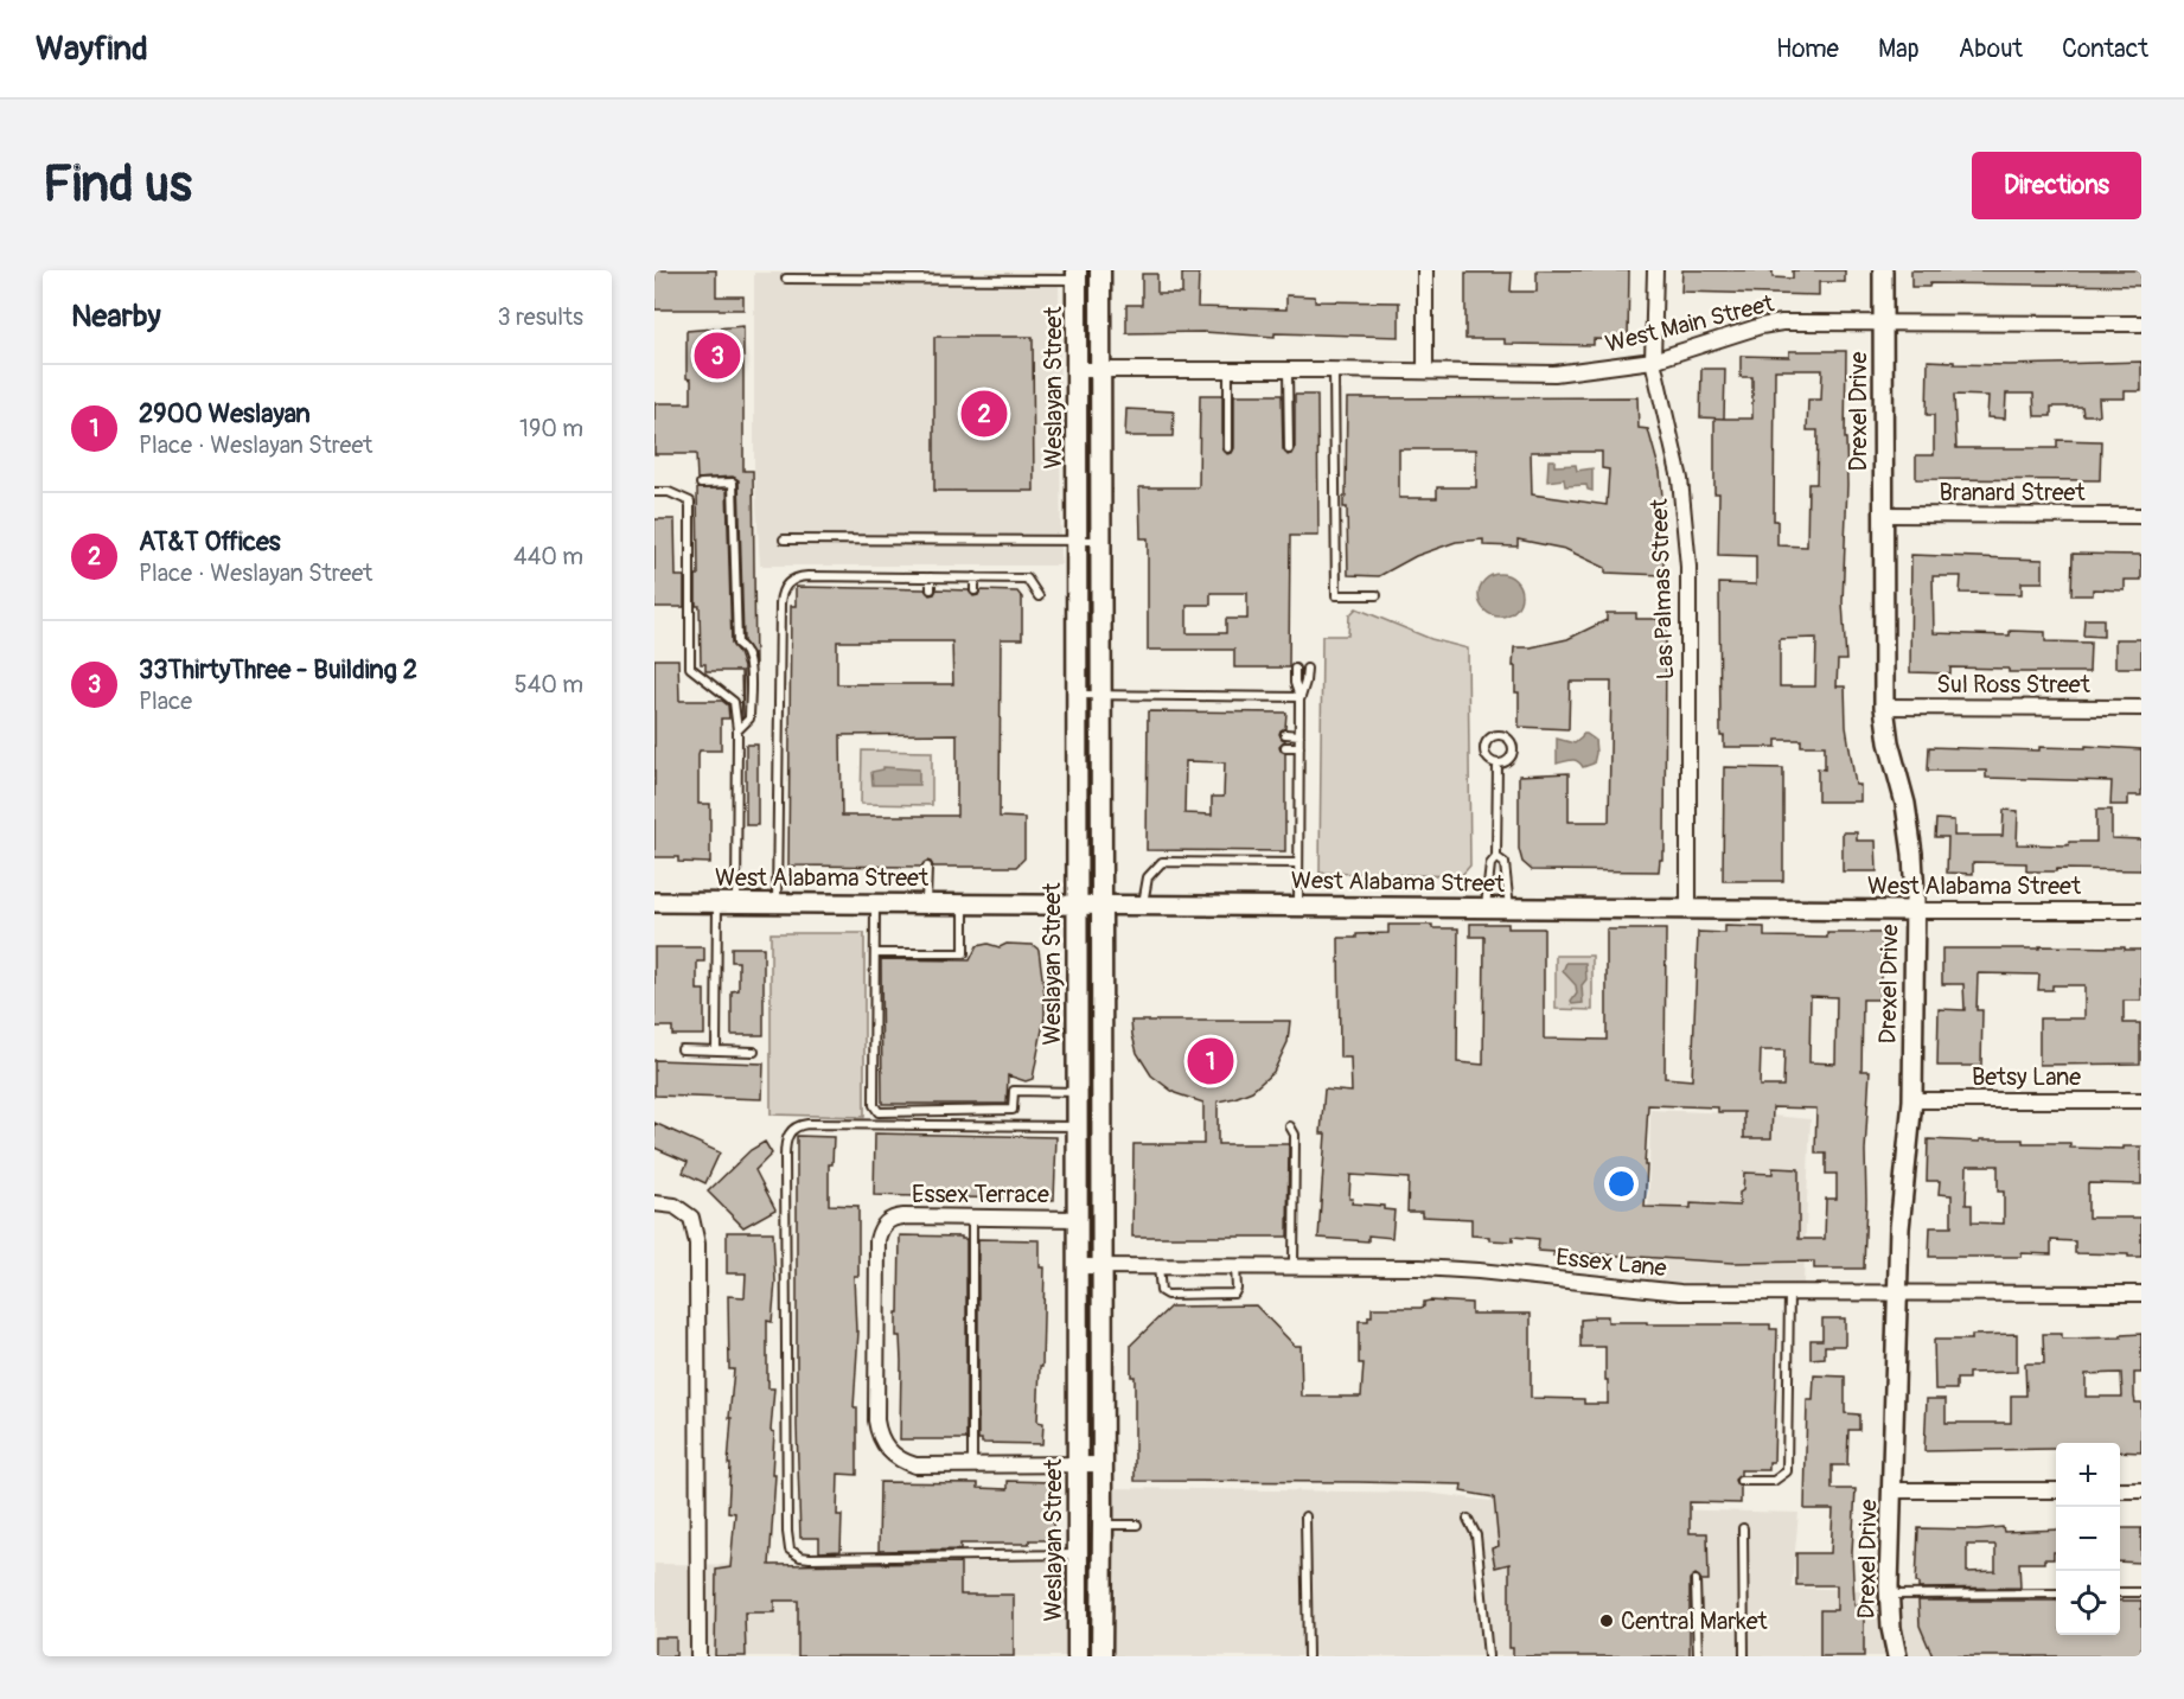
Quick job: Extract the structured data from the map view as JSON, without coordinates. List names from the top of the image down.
{
  "streets": {
    "main road": ["Weslayan Street"],
    "street": [
      "West Main Street",
      "Drexel Drive",
      "Branard Street",
      "Las Palmas Street",
      "Sul Ross Street",
      "West Alabama Street",
      "Betsy Lane",
      "Essex Terrace",
      "Essex Lane"
    ]
  },
  "crossings": [
    ["West Main Street", "Weslayan Street"],
    ["West Main Street", "Drexel Drive"],
    ["West Main Street", "Las Palmas Street"],
    ["Weslayan Street", "West Alabama Street"],
    ["Weslayan Street", "Essex Terrace"],
    ["Weslayan Street", "Essex Lane"],
    ["Drexel Drive", "Branard Street"],
    ["Drexel Drive", "Sul Ross Street"],
    ["Drexel Drive", "West Alabama Street"],
    ["Drexel Drive", "Betsy Lane"],
    ["Drexel Drive", "Essex Lane"],
    ["Las Palmas Street", "West Alabama Street"]
  ],
  "places": ["Central Market"],
  "page": {
    "header": "Wayfind",
    "nav": [
      "Home",
      "Map",
      "About",
      "Contact"
    ],
    "buttons": "Directions",
    "title": "Find us",
    "heading": ["Nearby", "3 results"],
    "pins": ["3", "2", "1"],
    "list": [
      {
        "mark": "1",
        "name": "2900 Weslayan",
        "note": "Place · Weslayan Street",
        "value": "190 m"
      },
      {
        "mark": "2",
        "name": "AT&T Offices",
        "note": "Place · Weslayan Street",
        "value": "440 m"
      },
      {
        "mark": "3",
        "name": "33ThirtyThree - Building 2",
        "note": "Place",
        "value": "540 m"
      }
    ],
    "map_buttons": ["+", "−"]
  }
}
